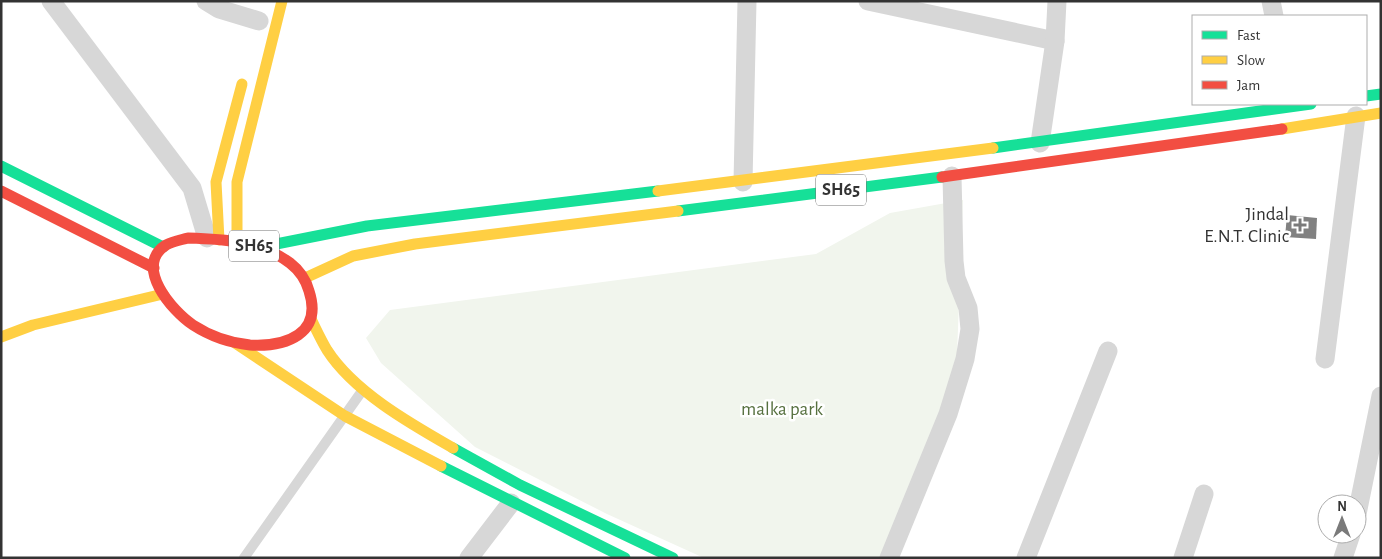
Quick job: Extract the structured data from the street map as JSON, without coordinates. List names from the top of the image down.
{
  "streets": {
    "main road": ["SH65"]
  },
  "parks": ["malka park"],
  "places": {
    "health": ["Jindal E.N.T. Clinic"]
  },
  "legend": ["Fast", "Slow", "Jam"],
  "north": "top"
}
